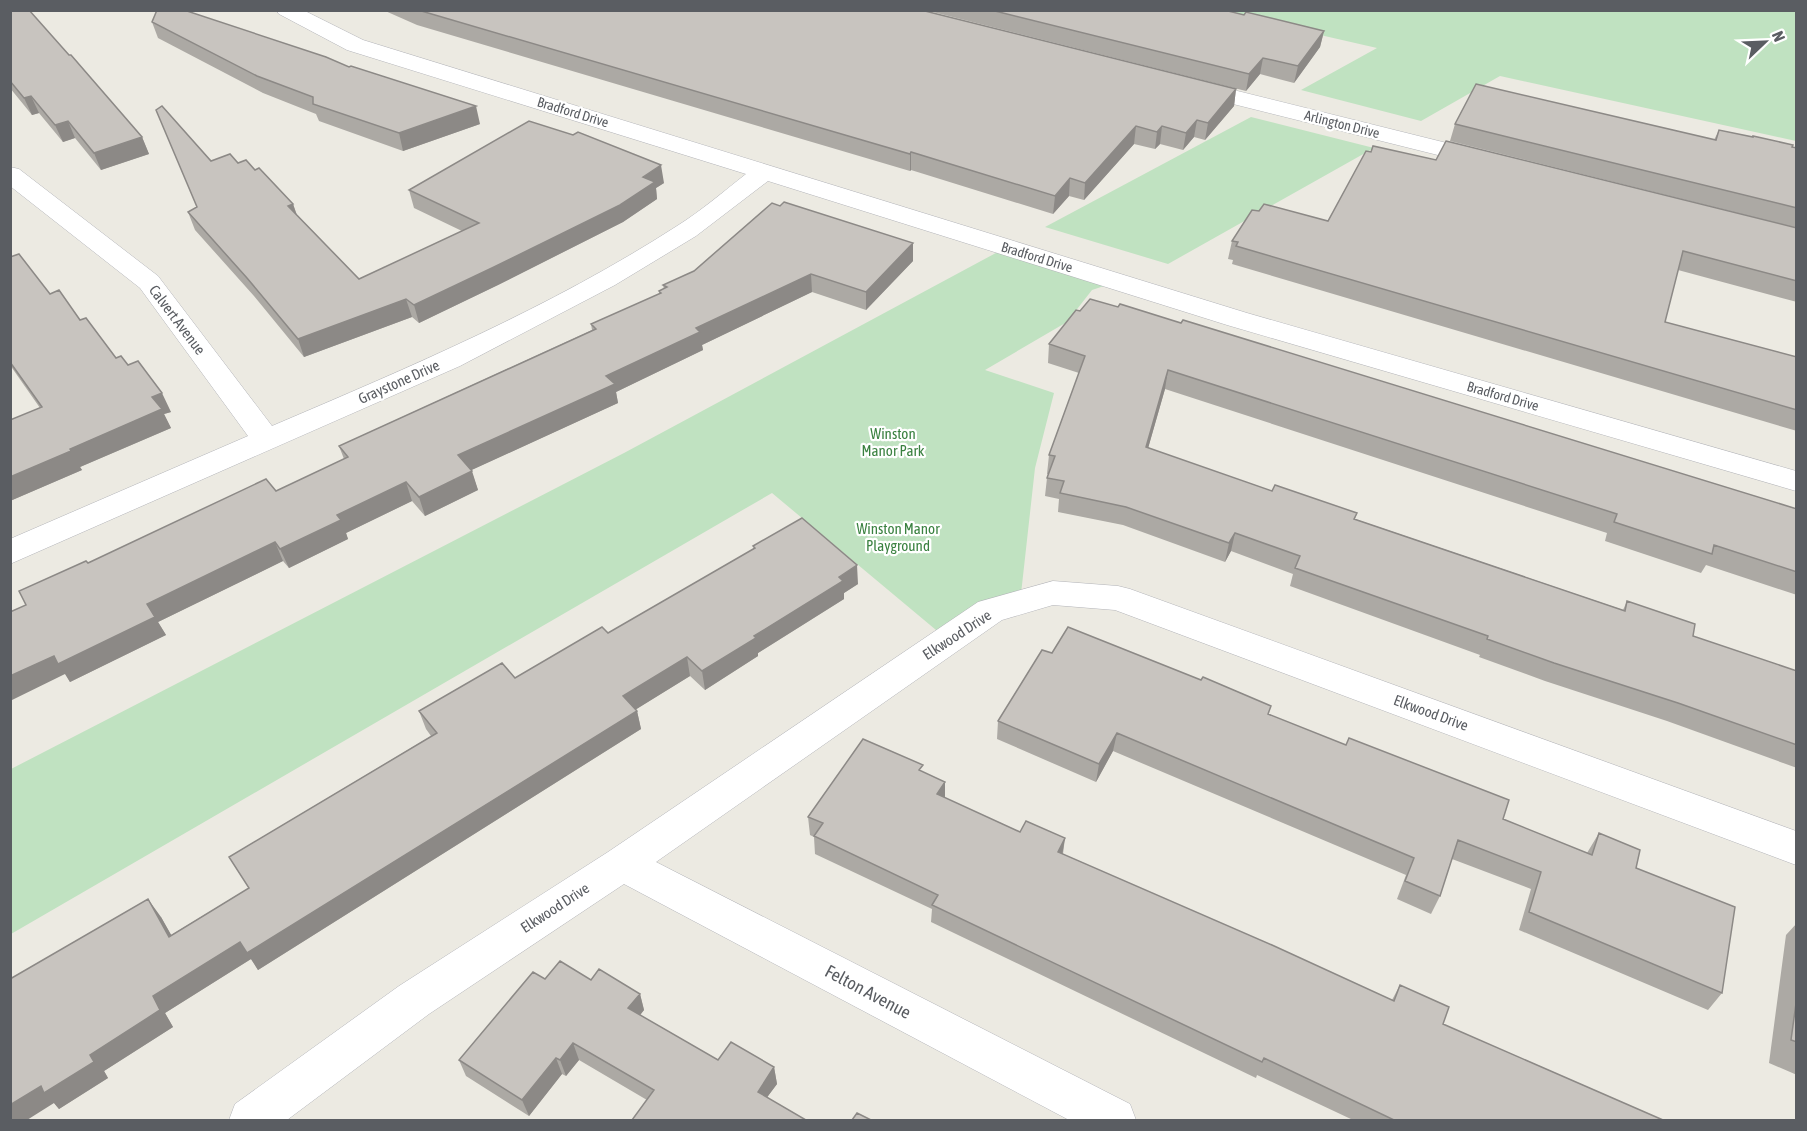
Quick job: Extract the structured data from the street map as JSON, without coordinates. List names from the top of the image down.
{
  "streets": {
    "street": [
      "Bradford Drive",
      "Arlington Drive",
      "Calvert Avenue",
      "Graystone Drive",
      "Elkwood Drive",
      "Felton Avenue"
    ]
  },
  "crossings": [
    ["Bradford Drive", "Graystone Drive"],
    ["Calvert Avenue", "Graystone Drive"],
    ["Elkwood Drive", "Felton Avenue"]
  ],
  "parks": ["Winston Manor Park", "Winston Manor Playground"],
  "north": "top right"
}
